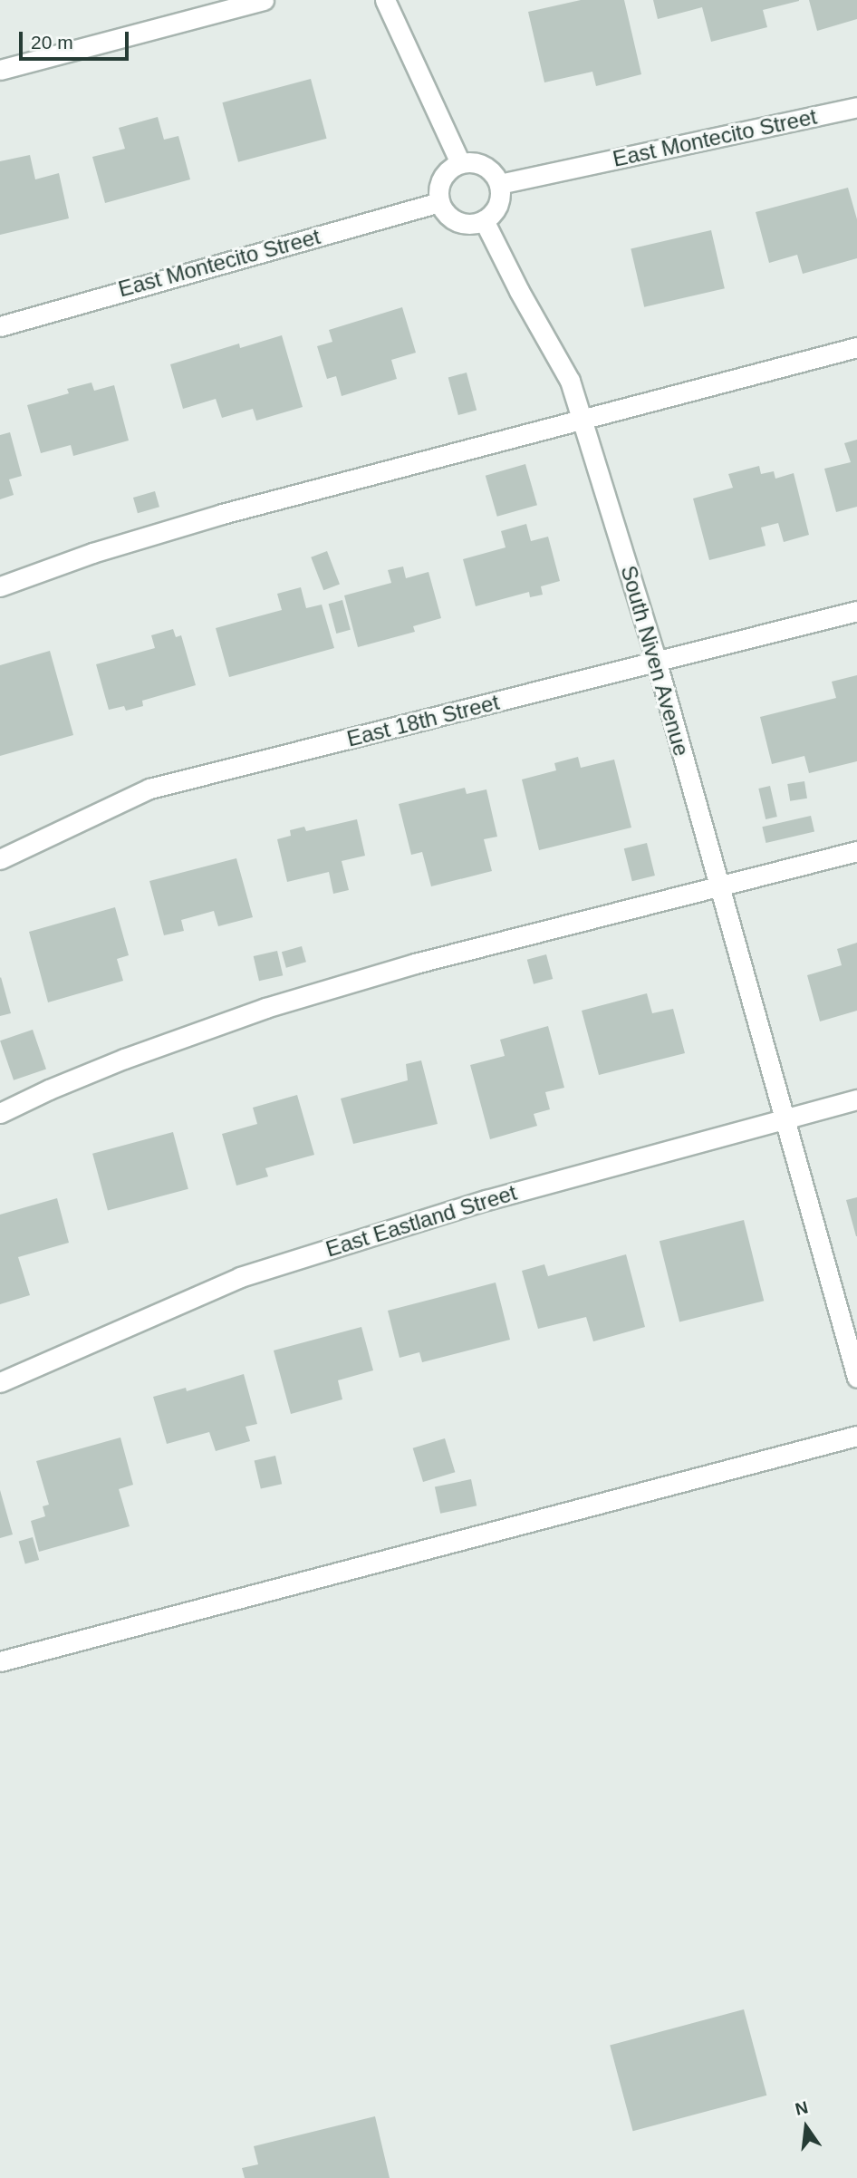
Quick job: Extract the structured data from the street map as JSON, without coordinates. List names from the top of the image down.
{
  "streets": {
    "street": [
      "East Montecito Street",
      "South Niven Avenue",
      "East 18th Street",
      "East Eastland Street"
    ]
  },
  "crossings": [
    ["East Montecito Street", "South Niven Avenue"],
    ["South Niven Avenue", "East 18th Street"],
    ["South Niven Avenue", "East Eastland Street"]
  ],
  "scale_bar": "20 m",
  "north": "top"
}
